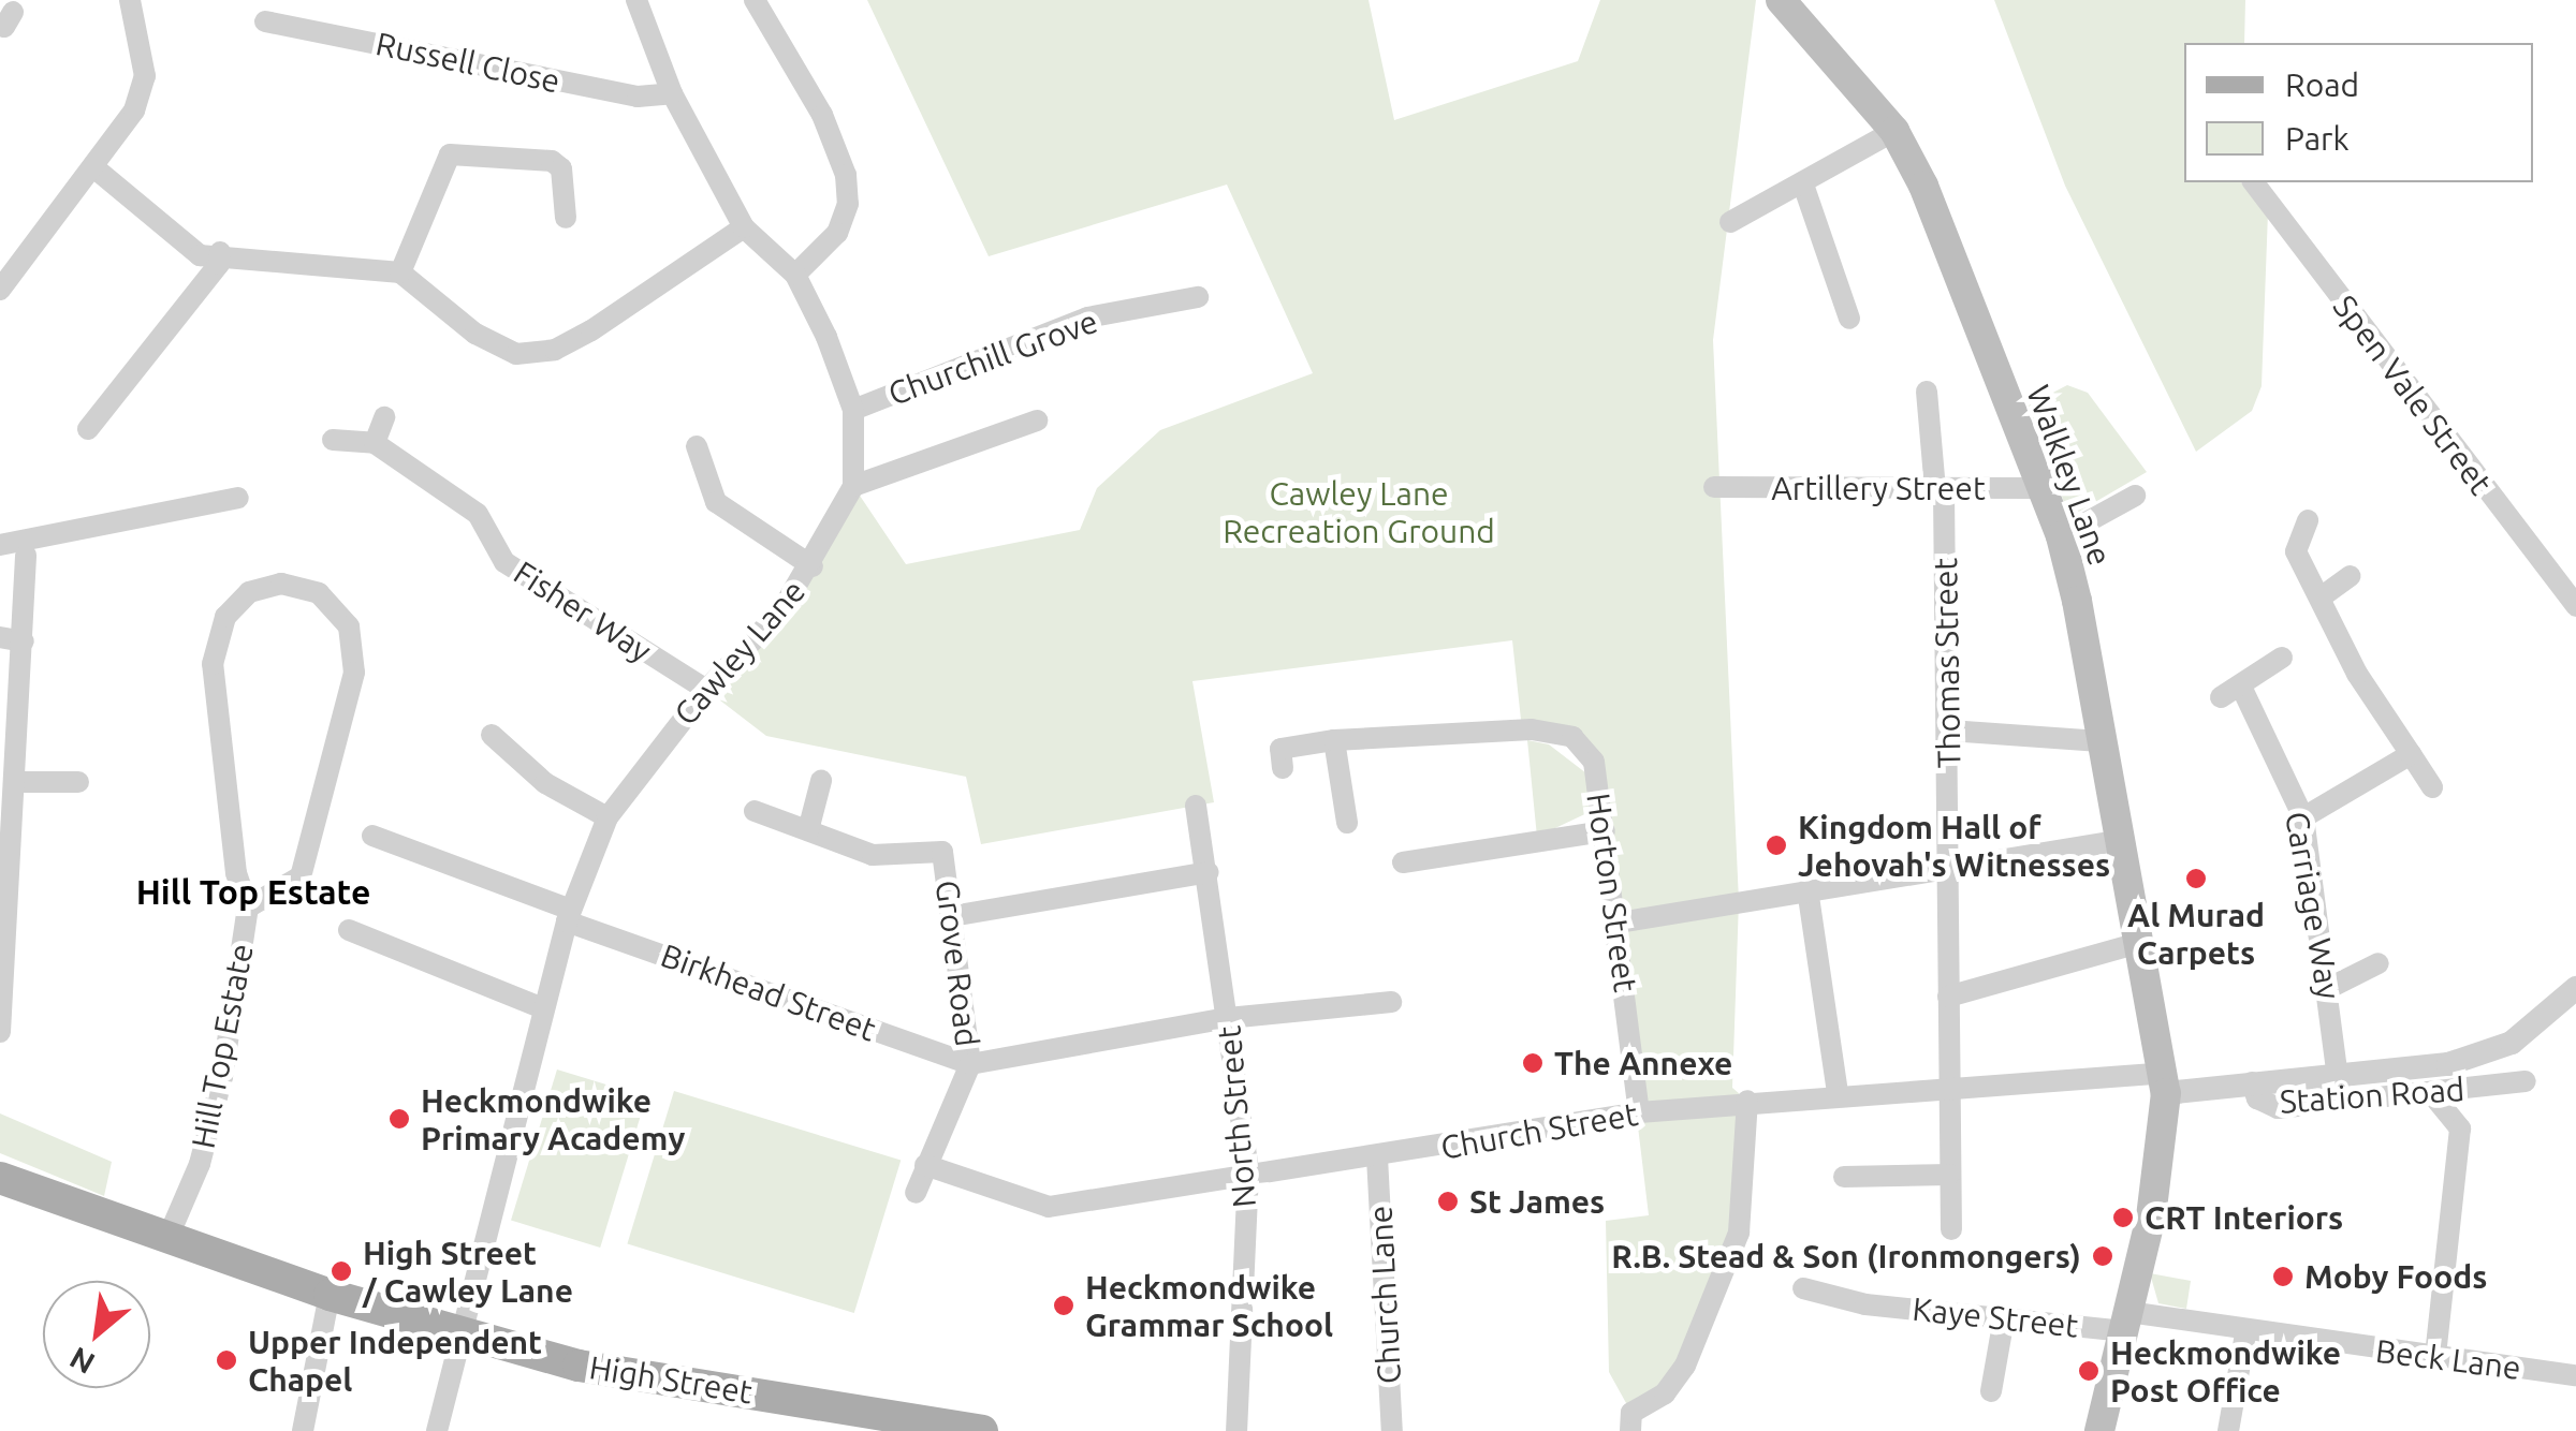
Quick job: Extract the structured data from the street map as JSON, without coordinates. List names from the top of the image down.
{
  "streets": {
    "main road": ["Walkley Lane", "High Street"],
    "street": [
      "Russell Close",
      "Churchill Grove",
      "Spen Vale Street",
      "Artillery Street",
      "Fisher Way",
      "Cawley Lane",
      "Thomas Street",
      "Horton Street",
      "Carriage Way",
      "Grove Road",
      "Birkhead Street",
      "Hill Top Estate",
      "Station Road",
      "North Street",
      "Church Street",
      "Church Lane",
      "Kaye Street",
      "Beck Lane"
    ]
  },
  "crossings": [
    ["Russell Close", "Cawley Lane"],
    ["Churchill Grove", "Cawley Lane"],
    ["Walkley Lane", "Artillery Street"],
    ["Walkley Lane", "Station Road"],
    ["Walkley Lane", "Church Street"],
    ["Walkley Lane", "Kaye Street"],
    ["Walkley Lane", "Beck Lane"],
    ["Artillery Street", "Thomas Street"],
    ["Fisher Way", "Cawley Lane"],
    ["Cawley Lane", "Birkhead Street"],
    ["Cawley Lane", "High Street"],
    ["Thomas Street", "Church Street"],
    ["Horton Street", "Church Street"],
    ["Grove Road", "Birkhead Street"],
    ["Grove Road", "Church Street"],
    ["Hill Top Estate", "High Street"],
    ["Station Road", "Church Street"],
    ["North Street", "Church Street"],
    ["Church Street", "Church Lane"],
    ["Kaye Street", "Beck Lane"]
  ],
  "districts": ["Hill Top Estate"],
  "parks": ["Cawley Lane Recreation Ground"],
  "places": [
    "Kingdom Hall of Jehovah's Witnesses",
    "Al Murad Carpets",
    "The Annexe",
    "Heckmondwike Primary Academy",
    "St James",
    "CRT Interiors",
    "R.B. Stead & Son (Ironmongers)",
    "High Street / Cawley Lane",
    "Moby Foods",
    "Heckmondwike Grammar School",
    "Upper Independent Chapel",
    "Heckmondwike Post Office"
  ],
  "legend": ["Road", "Park"],
  "north": "bottom left"
}
